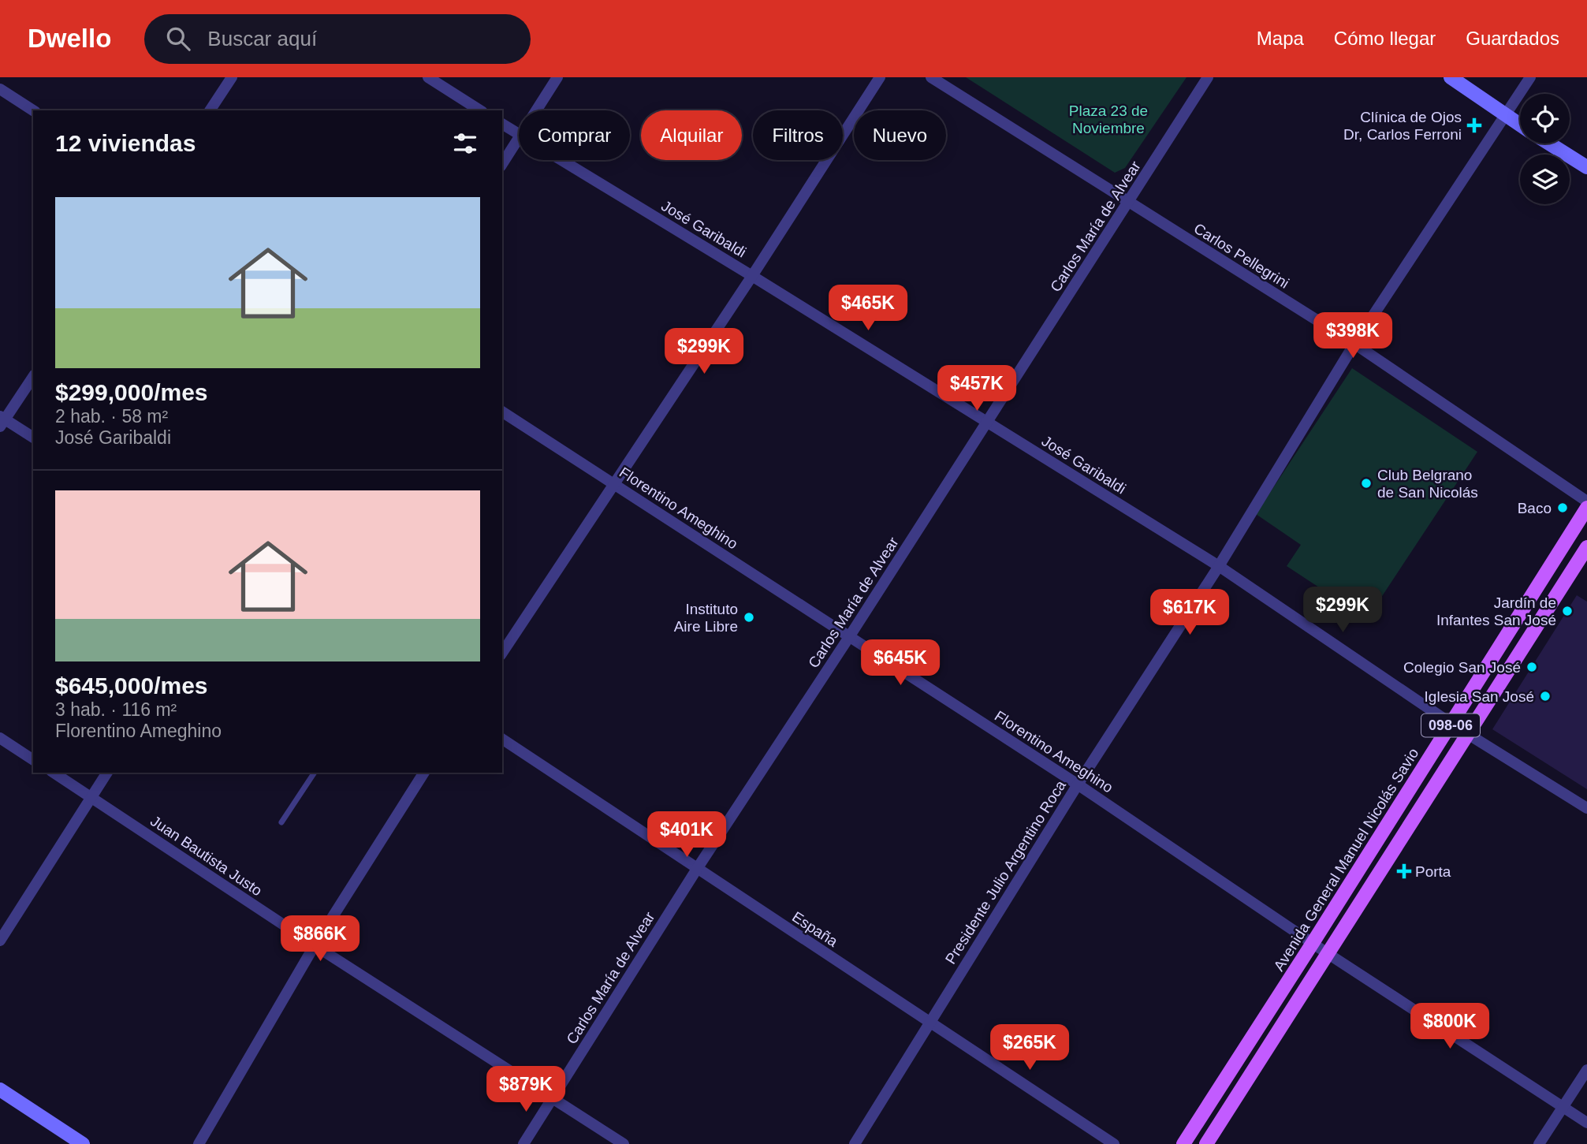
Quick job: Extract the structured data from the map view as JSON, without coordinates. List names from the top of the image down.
{
  "streets": {
    "main road": ["098-06", "Avenida General Manuel Nicolás Savio"],
    "street": [
      "Carlos María de Alvear",
      "José Garibaldi",
      "Carlos Pellegrini",
      "Florentino Ameghino",
      "Juan Bautista Justo",
      "Presidente Julio Argentino Roca",
      "España"
    ]
  },
  "crossings": [
    ["Carlos María de Alvear", "José Garibaldi"],
    ["Carlos María de Alvear", "Carlos Pellegrini"],
    ["Carlos María de Alvear", "Florentino Ameghino"],
    ["Carlos María de Alvear", "Juan Bautista Justo"],
    ["Carlos María de Alvear", "España"],
    ["José Garibaldi", "098-06"],
    ["José Garibaldi", "Avenida General Manuel Nicolás Savio"],
    ["José Garibaldi", "Presidente Julio Argentino Roca"],
    ["Carlos Pellegrini", "Presidente Julio Argentino Roca"],
    ["Florentino Ameghino", "098-06"],
    ["Florentino Ameghino", "Avenida General Manuel Nicolás Savio"],
    ["Florentino Ameghino", "Presidente Julio Argentino Roca"],
    ["Presidente Julio Argentino Roca", "España"]
  ],
  "parks": ["Plaza 23 de Noviembre"],
  "places": {
    "health": ["Clínica de Ojos Dr, Carlos Ferroni", "Porta"],
    "other": [
      "Club Belgrano de San Nicolás",
      "Baco",
      "Jardín de Infantes San José",
      "Instituto Aire Libre",
      "Colegio San José",
      "Iglesia San José"
    ]
  },
  "page": {
    "header": "Dwello",
    "search": "Buscar aquí",
    "nav": ["Mapa", "Cómo llegar", "Guardados"],
    "chip": [
      "Comprar",
      "Alquilar",
      "Filtros",
      "Nuevo"
    ],
    "heading": "12 viviendas",
    "list": [
      {
        "name": "$299,000/mes",
        "note": "2 hab. · 58 m² · José Garibaldi"
      },
      {
        "name": "$645,000/mes",
        "note": "3 hab. · 116 m² · Florentino Ameghino"
      }
    ],
    "price": [
      "$465K",
      "$398K",
      "$299K",
      "$457K",
      "$299K",
      "$617K",
      "$645K",
      "$401K",
      "$866K",
      "$800K",
      "$265K",
      "$879K"
    ]
  }
}
